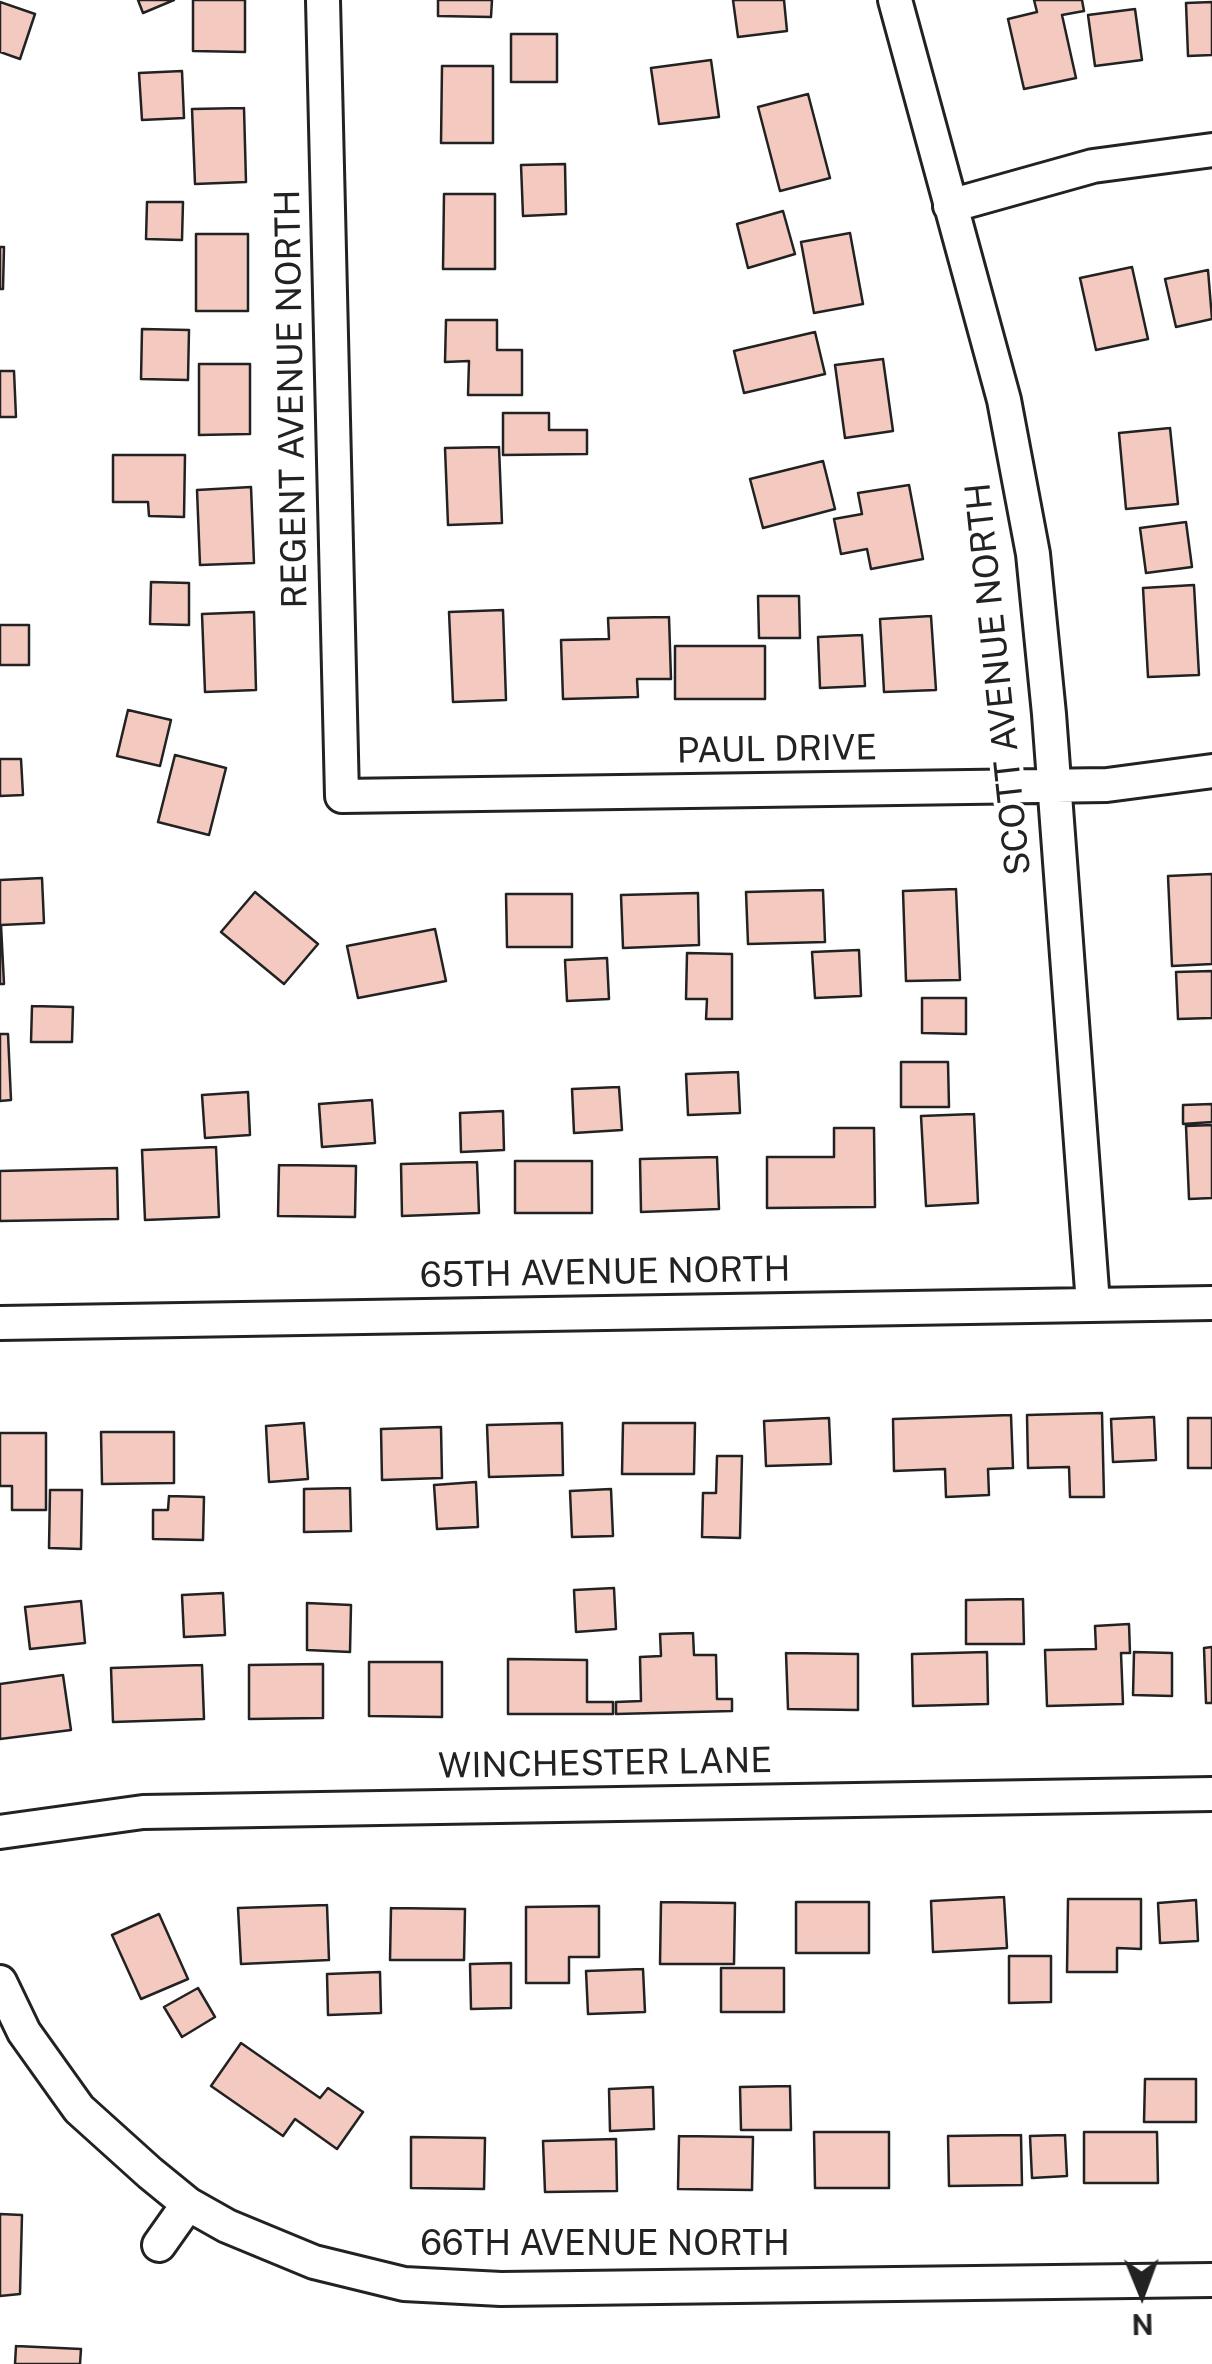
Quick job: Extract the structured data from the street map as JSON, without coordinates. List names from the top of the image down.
{
  "streets": {
    "street": [
      "REGENT AVENUE NORTH",
      "SCOTT AVENUE NORTH",
      "PAUL DRIVE",
      "65TH AVENUE NORTH",
      "WINCHESTER LANE",
      "66TH AVENUE NORTH"
    ]
  },
  "crossings": [
    ["REGENT AVENUE NORTH", "PAUL DRIVE"],
    ["SCOTT AVENUE NORTH", "PAUL DRIVE"],
    ["SCOTT AVENUE NORTH", "65TH AVENUE NORTH"]
  ],
  "north": "bottom"
}
